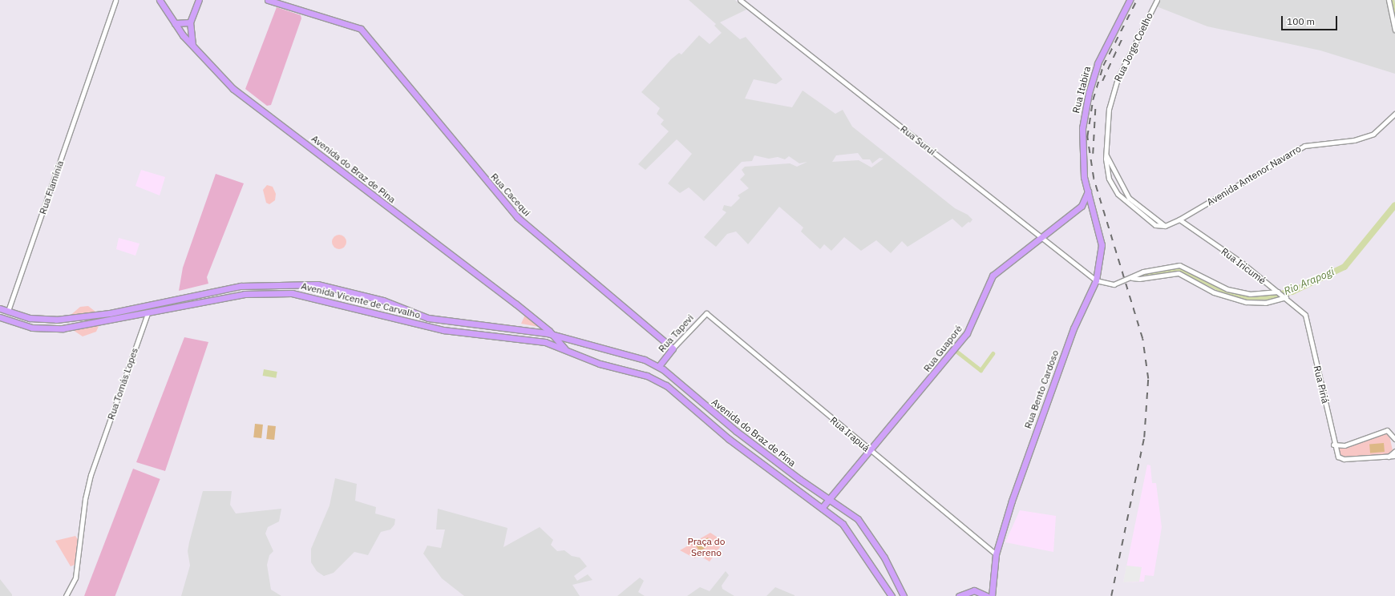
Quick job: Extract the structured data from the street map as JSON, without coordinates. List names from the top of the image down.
{
  "streets": {
    "main road": [
      "Rua Itabira",
      "Avenida do Braz de Pina",
      "Rua Cacequi",
      "Avenida Vicente de Carvalho",
      "Rua Tapevi",
      "Rua Guaporé",
      "Rua Bento Cardoso"
    ],
    "street": [
      "Rua Jorge Coelho",
      "Rua Suruí",
      "Avenida Antenor Navarro",
      "Rua Flamínia",
      "Rua Iricumé",
      "Rua Tomás Lopes",
      "Rua Piriá",
      "Rua Irapuá"
    ]
  },
  "crossings": [
    ["Rua Itabira", "Rua Guaporé"],
    ["Rua Itabira", "Rua Bento Cardoso"],
    ["Rua Suruí", "Rua Guaporé"],
    ["Rua Suruí", "Rua Bento Cardoso"],
    ["Avenida do Braz de Pina", "Avenida Vicente de Carvalho"],
    ["Avenida do Braz de Pina", "Rua Tapevi"],
    ["Avenida do Braz de Pina", "Rua Guaporé"],
    ["Avenida Antenor Navarro", "Rua Iricumé"],
    ["Rua Flamínia", "Avenida Vicente de Carvalho"],
    ["Rua Cacequi", "Rua Tapevi"],
    ["Rua Iricumé", "Rua Piriá"],
    ["Avenida Vicente de Carvalho", "Rua Tomás Lopes"],
    ["Rua Tapevi", "Rua Irapuá"],
    ["Rua Guaporé", "Rua Bento Cardoso"],
    ["Rua Guaporé", "Rua Irapuá"],
    ["Rua Bento Cardoso", "Rua Irapuá"]
  ],
  "water": ["Rio Arapogi"],
  "parks": ["Praça do Sereno"],
  "scale_bar": "100 m"
}
